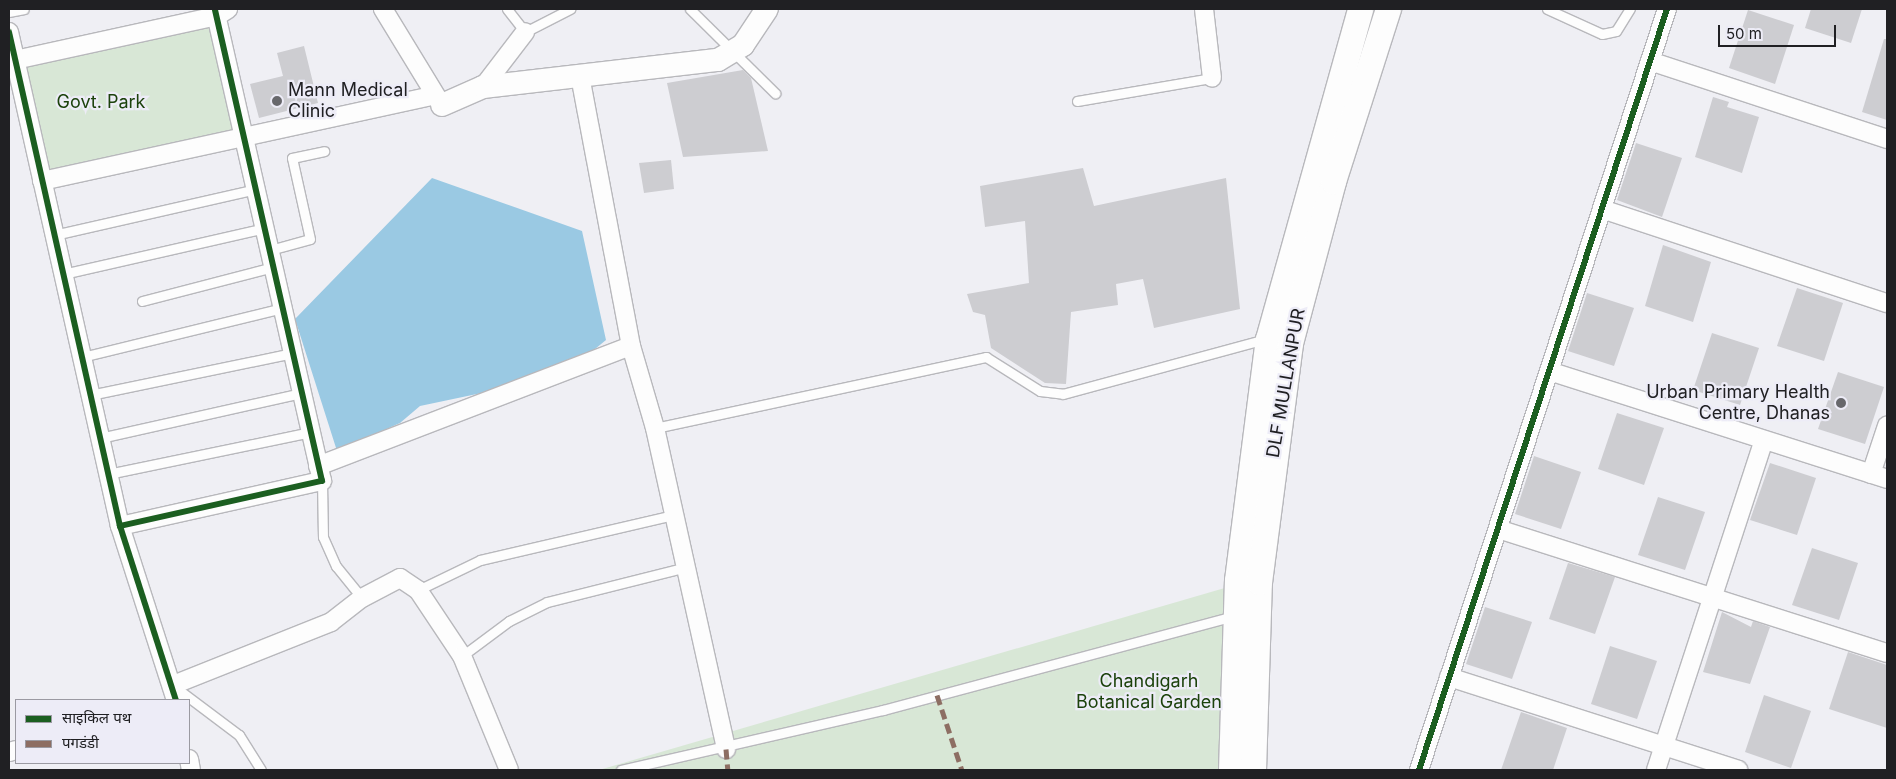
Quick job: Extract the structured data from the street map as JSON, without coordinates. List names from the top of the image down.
{
  "streets": {
    "main road": ["DLF MULLANPUR"]
  },
  "parks": ["Govt. Park", "Chandigarh Botanical Garden"],
  "places": ["Mann Medical Clinic", "Urban Primary Health Centre, Dhanas"],
  "legend": ["साइकिल पथ", "पगडंडी"],
  "scale_bar": "50 m"
}
